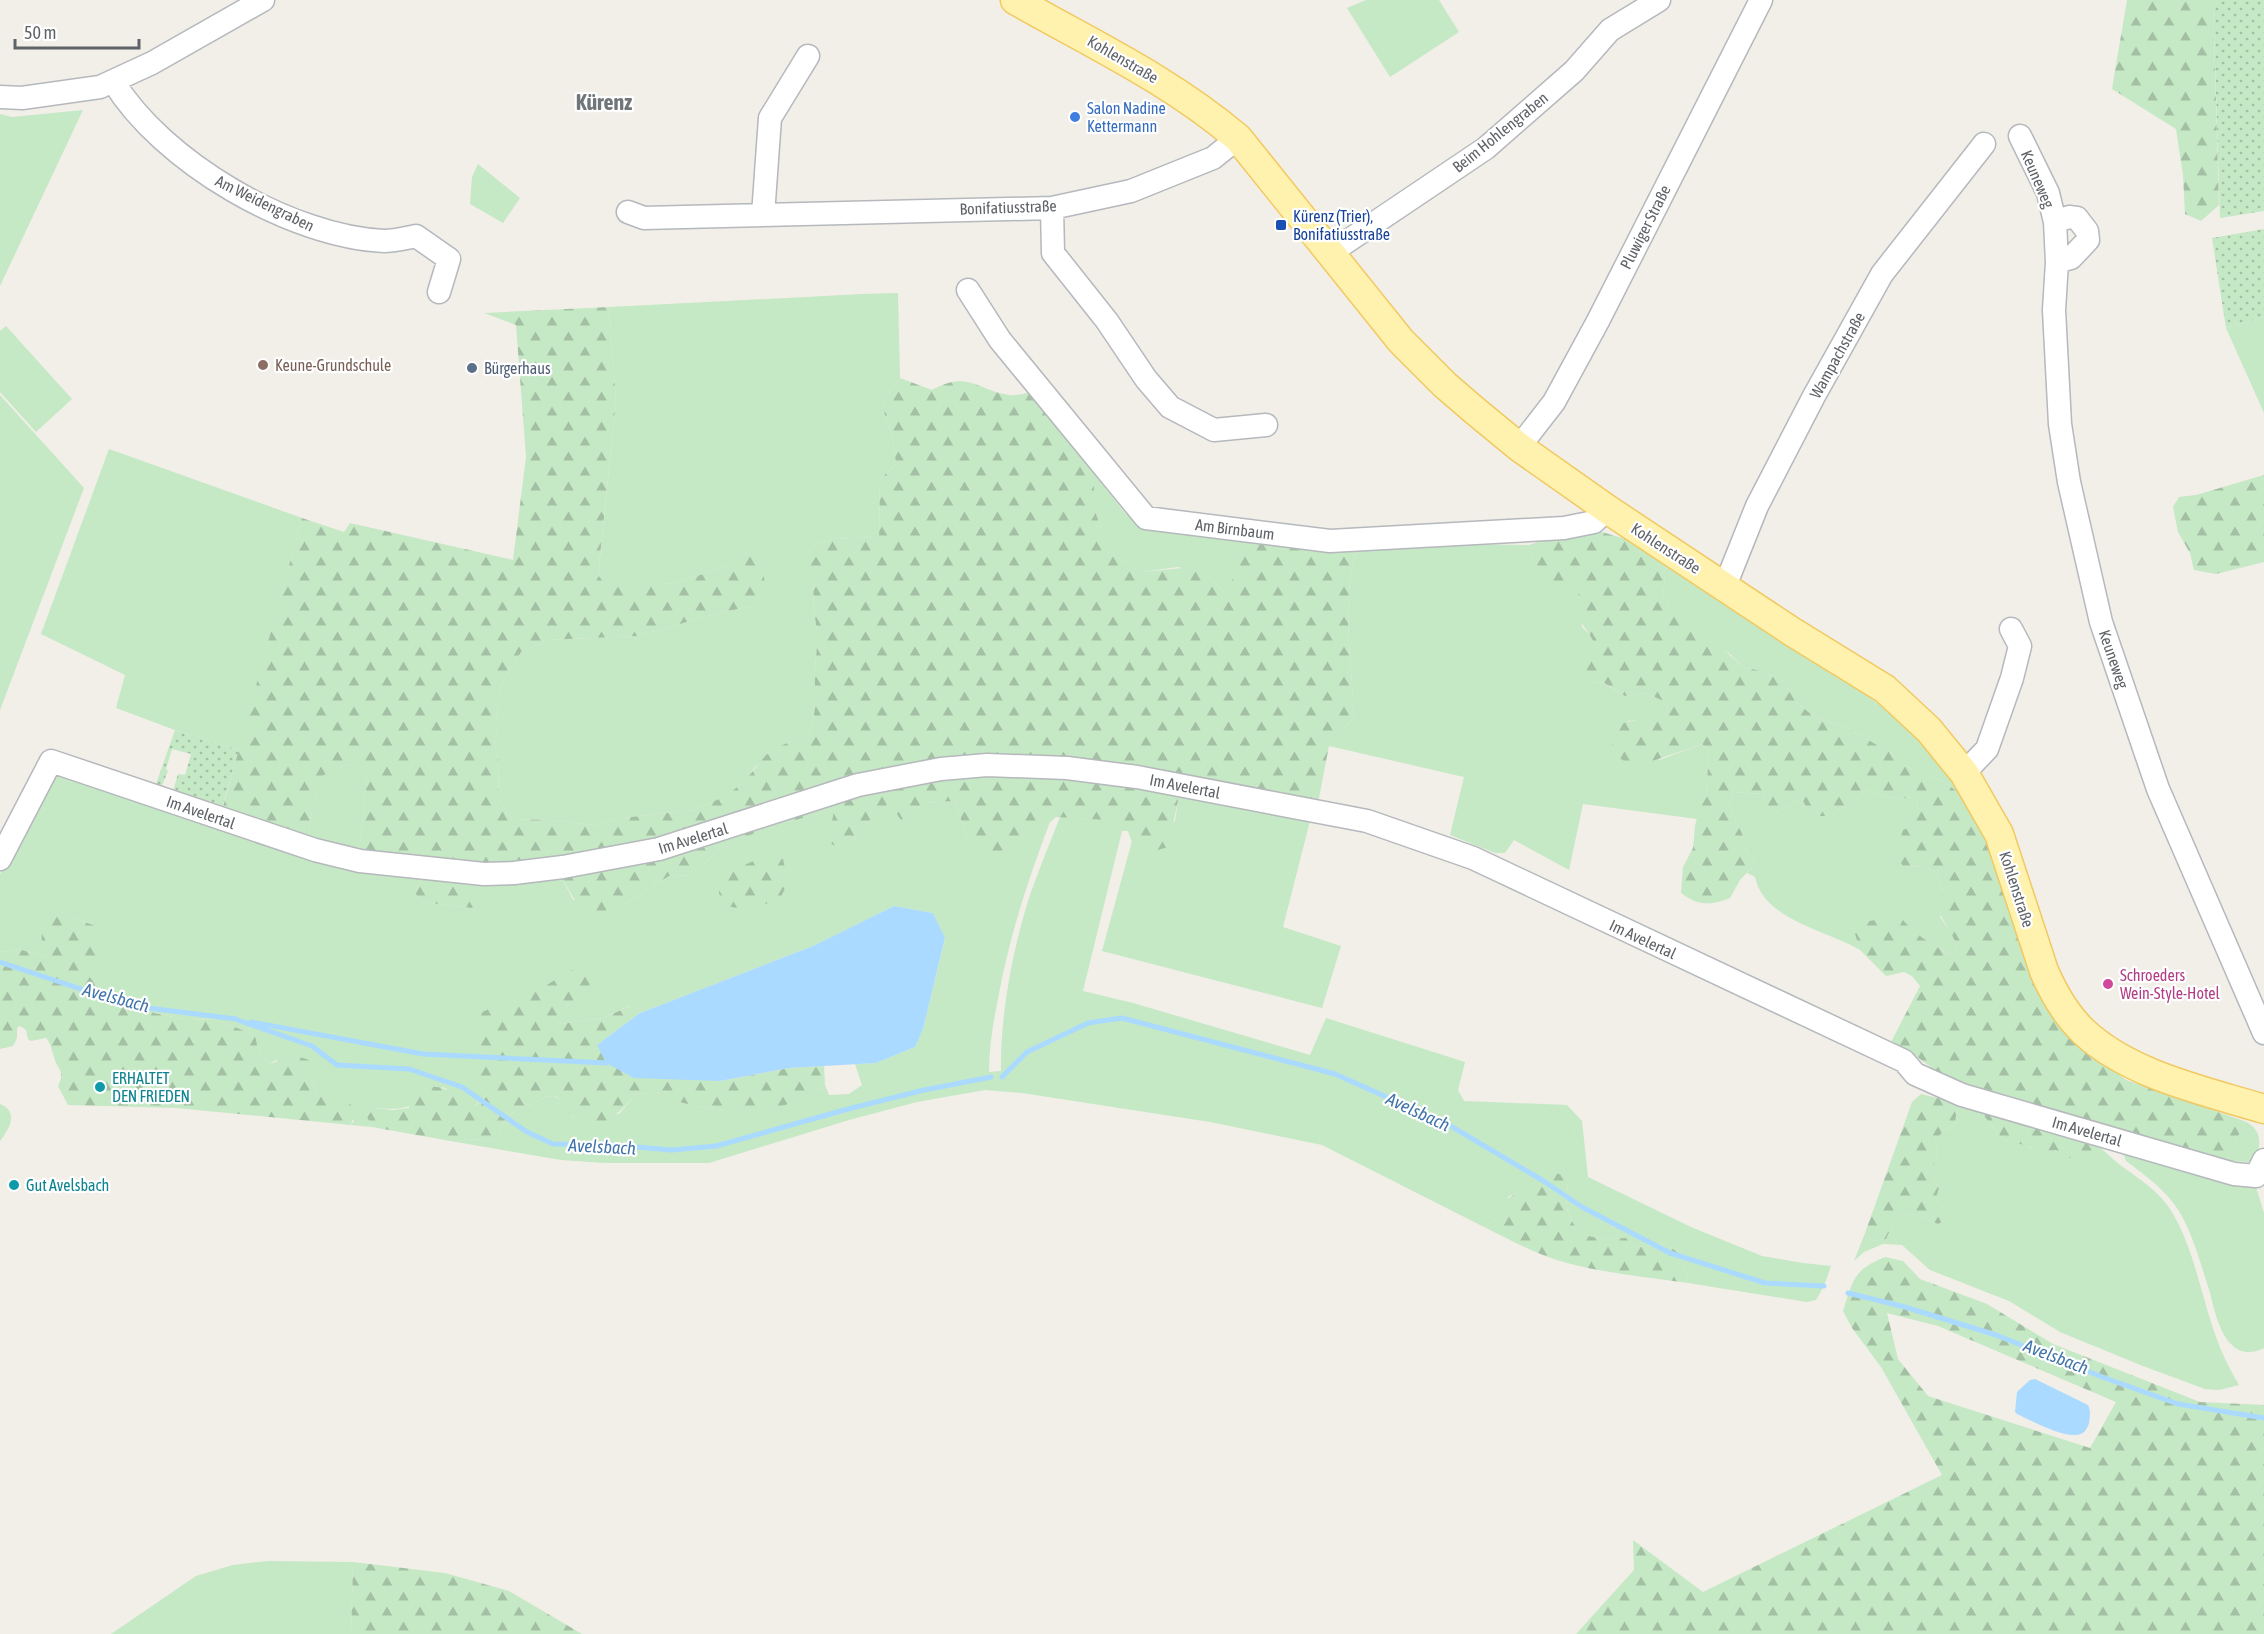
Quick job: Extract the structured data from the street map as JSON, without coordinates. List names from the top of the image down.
{
  "streets": {
    "main road": ["Kohlenstraße"],
    "street": [
      "Beim Hohlengraben",
      "Keuneweg",
      "Am Weidengraben",
      "Bonifatiusstraße",
      "Pluwiger Straße",
      "Wampachstraße",
      "Am Birnbaum",
      "Im Avelertal"
    ]
  },
  "crossings": [
    ["Kohlenstraße", "Beim Hohlengraben"],
    ["Kohlenstraße", "Bonifatiusstraße"],
    ["Kohlenstraße", "Pluwiger Straße"],
    ["Kohlenstraße", "Wampachstraße"],
    ["Kohlenstraße", "Am Birnbaum"]
  ],
  "districts": ["Kürenz"],
  "water": ["Avelsbach"],
  "places": {
    "other": [
      "Salon Nadine Kettermann",
      "Keune-Grundschule",
      "Bürgerhaus",
      "Schroeders Wein-Style-Hotel",
      "ERHALTET DEN FRIEDEN",
      "Gut Avelsbach"
    ],
    "transit": ["Kürenz (Trier), Bonifatiusstraße"]
  },
  "scale_bar": "50 m"
}
